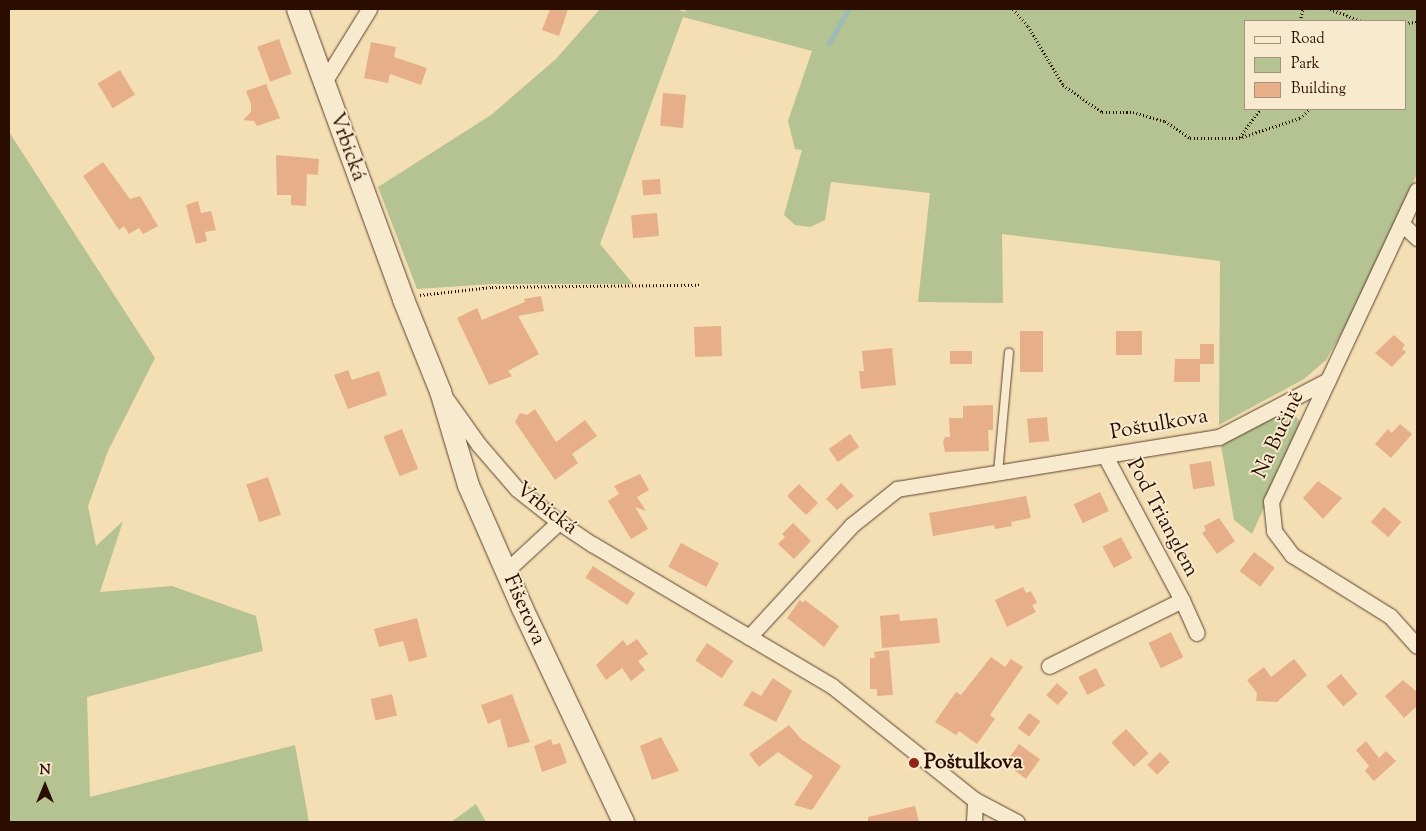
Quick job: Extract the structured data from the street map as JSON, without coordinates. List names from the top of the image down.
{
  "streets": {
    "street": [
      "Vrbická",
      "Poštulkova",
      "Na Bučině",
      "Pod Trianglem",
      "Fišerova"
    ]
  },
  "crossings": [
    ["Vrbická", "Poštulkova"],
    ["Vrbická", "Fišerova"],
    ["Poštulkova", "Na Bučině"],
    ["Poštulkova", "Pod Trianglem"]
  ],
  "places": ["Poštulkova"],
  "legend": ["Road", "Park", "Building"],
  "north": "top"
}
